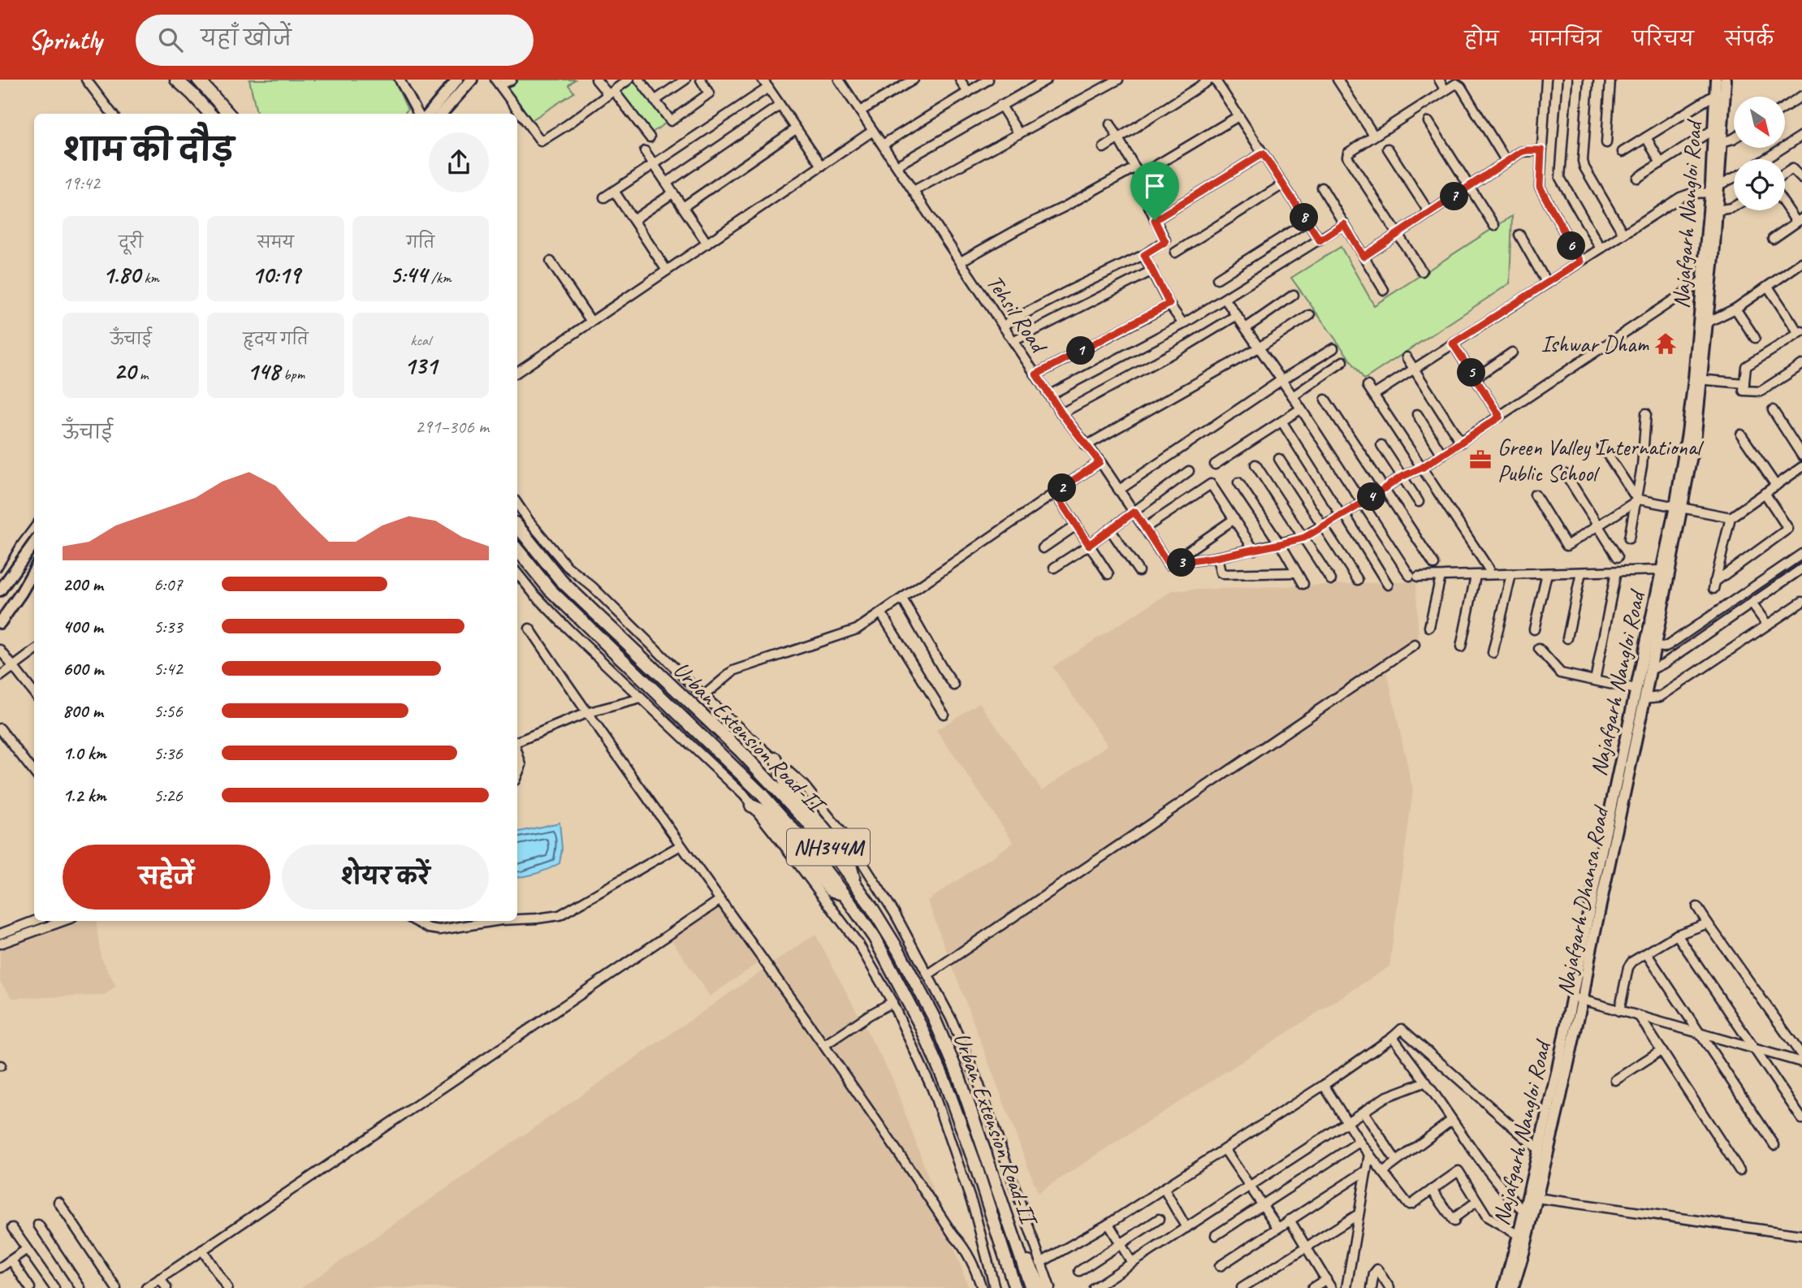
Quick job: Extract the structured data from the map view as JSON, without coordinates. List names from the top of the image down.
{
  "streets": {
    "highway": ["Urban Extension Road-II", "NH344M"],
    "main road": ["Najafgarh Nangloi Road", "Najafgarh Dhansa Road"],
    "street": ["Tehsil Road"]
  },
  "crossings": [
    ["Najafgarh Nangloi Road", "Najafgarh Dhansa Road"]
  ],
  "places": {
    "temple": ["Ishwar Dham"],
    "office": ["Green Valley International Public School"]
  },
  "north": "bottom right",
  "page": {
    "header": "Sprintly",
    "search": "यहाँ खोजें",
    "nav": [
      "होम",
      "मानचित्र",
      "परिचय",
      "संपर्क"
    ],
    "heading": ["शाम की दौड़", "19:42"],
    "pins": [
      "7",
      "8",
      "6",
      "1",
      "5",
      "2",
      "4",
      "3"
    ],
    "stats": [
      ["दूरी", "1.80 km"],
      ["समय", "10:19"],
      ["गति", "5:44 /km"],
      ["ऊँचाई", "20 m"],
      ["हृदय गति", "148 bpm"],
      ["kcal", "131"]
    ],
    "chart": ["ऊँचाई", "291–306 m"],
    "list": [
      {
        "name": "200 m",
        "note": "6:07"
      },
      {
        "name": "400 m",
        "note": "5:33"
      },
      {
        "name": "600 m",
        "note": "5:42"
      },
      {
        "name": "800 m",
        "note": "5:56"
      },
      {
        "name": "1.0 km",
        "note": "5:36"
      },
      {
        "name": "1.2 km",
        "note": "5:26"
      }
    ],
    "buttons": ["सहेजें", "शेयर करें"]
  }
}
